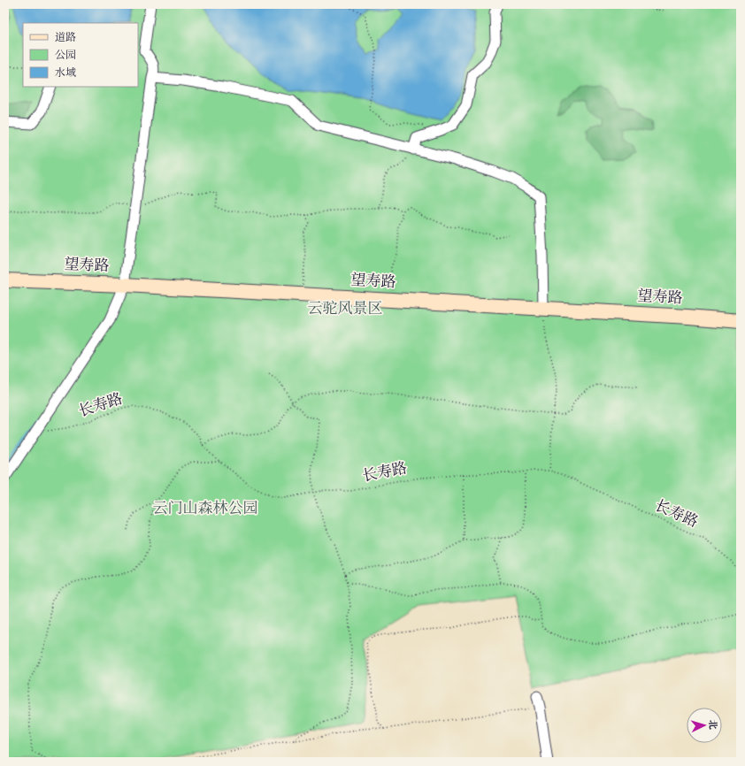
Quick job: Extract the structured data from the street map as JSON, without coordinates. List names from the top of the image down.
{
  "streets": {
    "street": ["望寿路"],
    "path": ["长寿路"]
  },
  "parks": ["云驼风景区", "云门山森林公园"],
  "legend": ["道路", "公园", "水域"],
  "north": "right"
}
